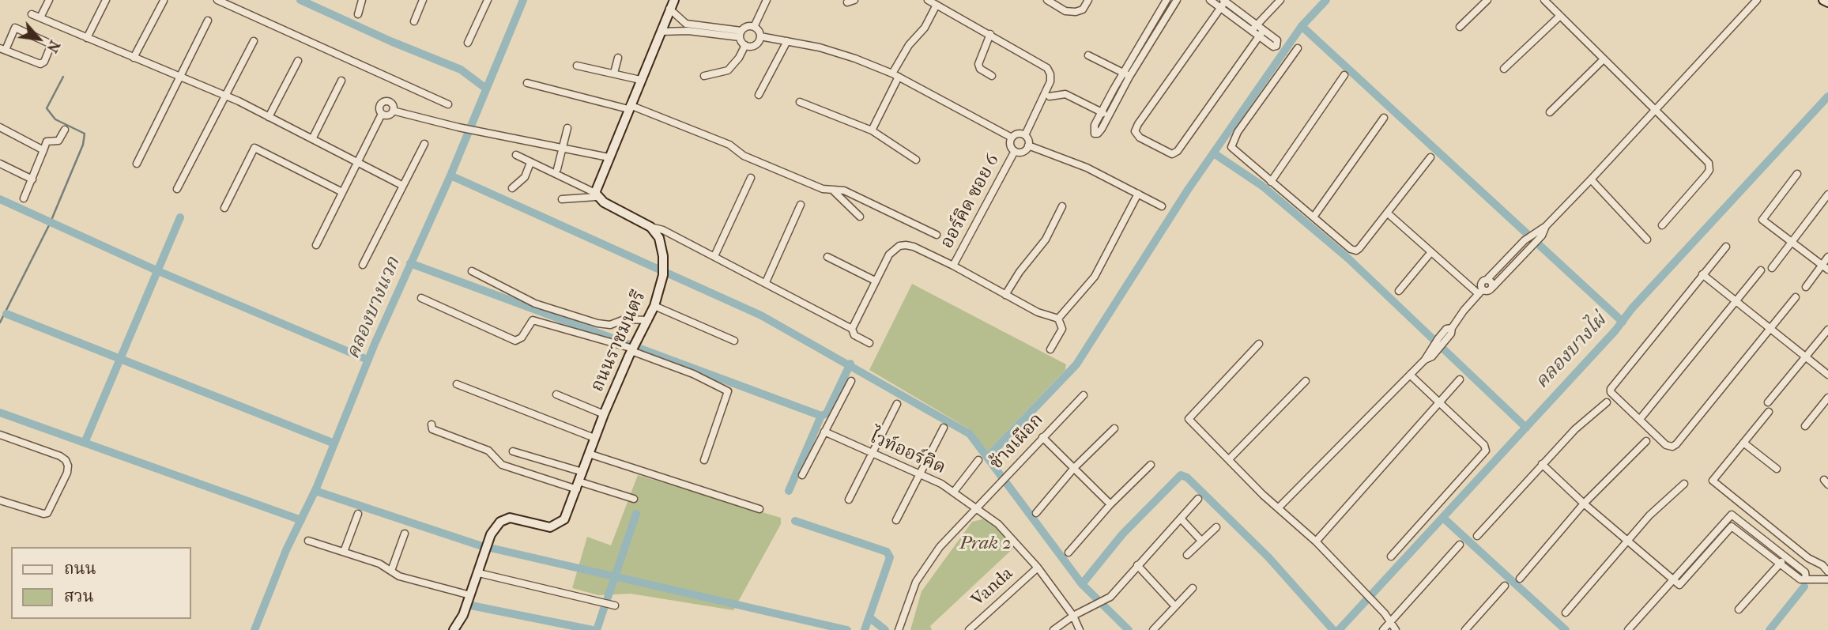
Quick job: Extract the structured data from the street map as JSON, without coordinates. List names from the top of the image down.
{
  "streets": {
    "street": [
      "ออร์คิด ซอย 6",
      "ถนนราชมนตรี",
      "ช้างเผือก",
      "ไวท์ออร์คิด",
      "Vanda"
    ]
  },
  "crossings": [
    ["ช้างเผือก", "ไวท์ออร์คิด"],
    ["ช้างเผือก", "Vanda"],
    ["ไวท์ออร์คิด", "Vanda"]
  ],
  "water": ["คลองบางแวก", "คลองบางไผ่"],
  "parks": ["Prak 2"],
  "legend": ["ถนน", "สวน"],
  "north": "bottom right"
}
